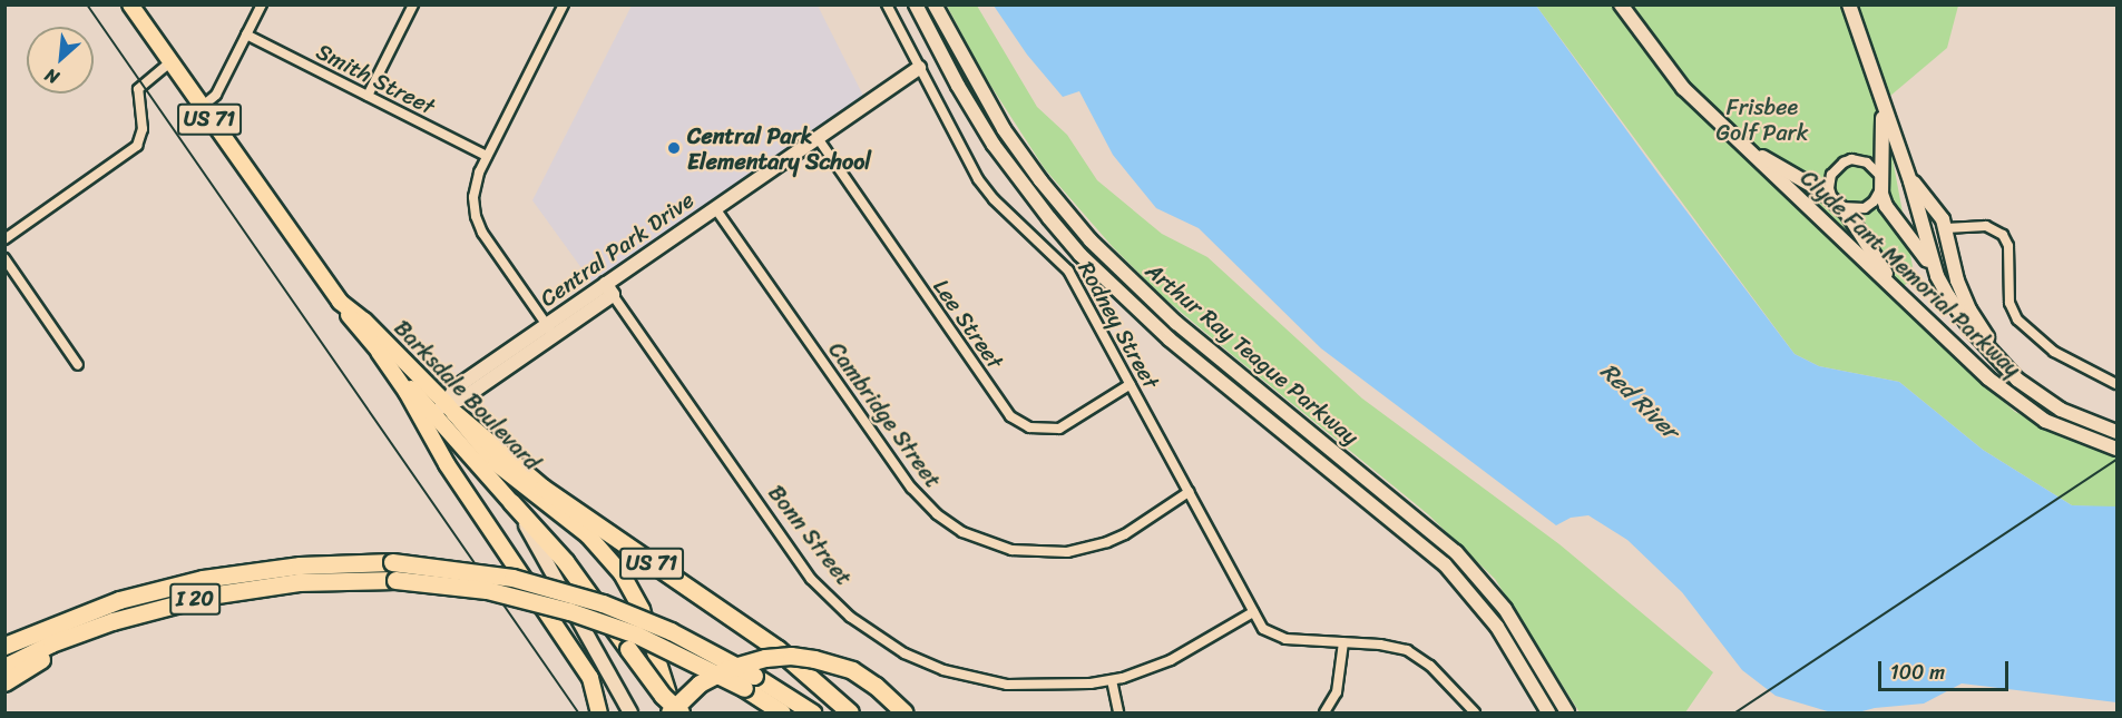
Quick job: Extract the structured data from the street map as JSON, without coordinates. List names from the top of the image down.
{
  "streets": {
    "highway": ["US 71", "I 20"],
    "main road": ["Barksdale Boulevard"],
    "street": [
      "Smith Street",
      "Central Park Drive",
      "Clyde Fant Memorial Parkway",
      "Lee Street",
      "Rodney Street",
      "Arthur Ray Teague Parkway",
      "Cambridge Street",
      "Bonn Street"
    ]
  },
  "crossings": [
    ["US 71", "Central Park Drive"],
    ["US 71", "Barksdale Boulevard"],
    ["Central Park Drive", "Lee Street"],
    ["Central Park Drive", "Rodney Street"],
    ["Central Park Drive", "Barksdale Boulevard"],
    ["Central Park Drive", "Cambridge Street"],
    ["Central Park Drive", "Bonn Street"],
    ["Lee Street", "Rodney Street"],
    ["Rodney Street", "Cambridge Street"],
    ["Rodney Street", "Bonn Street"]
  ],
  "water": ["Red River"],
  "parks": ["Frisbee Golf Park"],
  "places": ["Central Park Elementary School"],
  "scale_bar": "100 m",
  "north": "bottom left"
}
